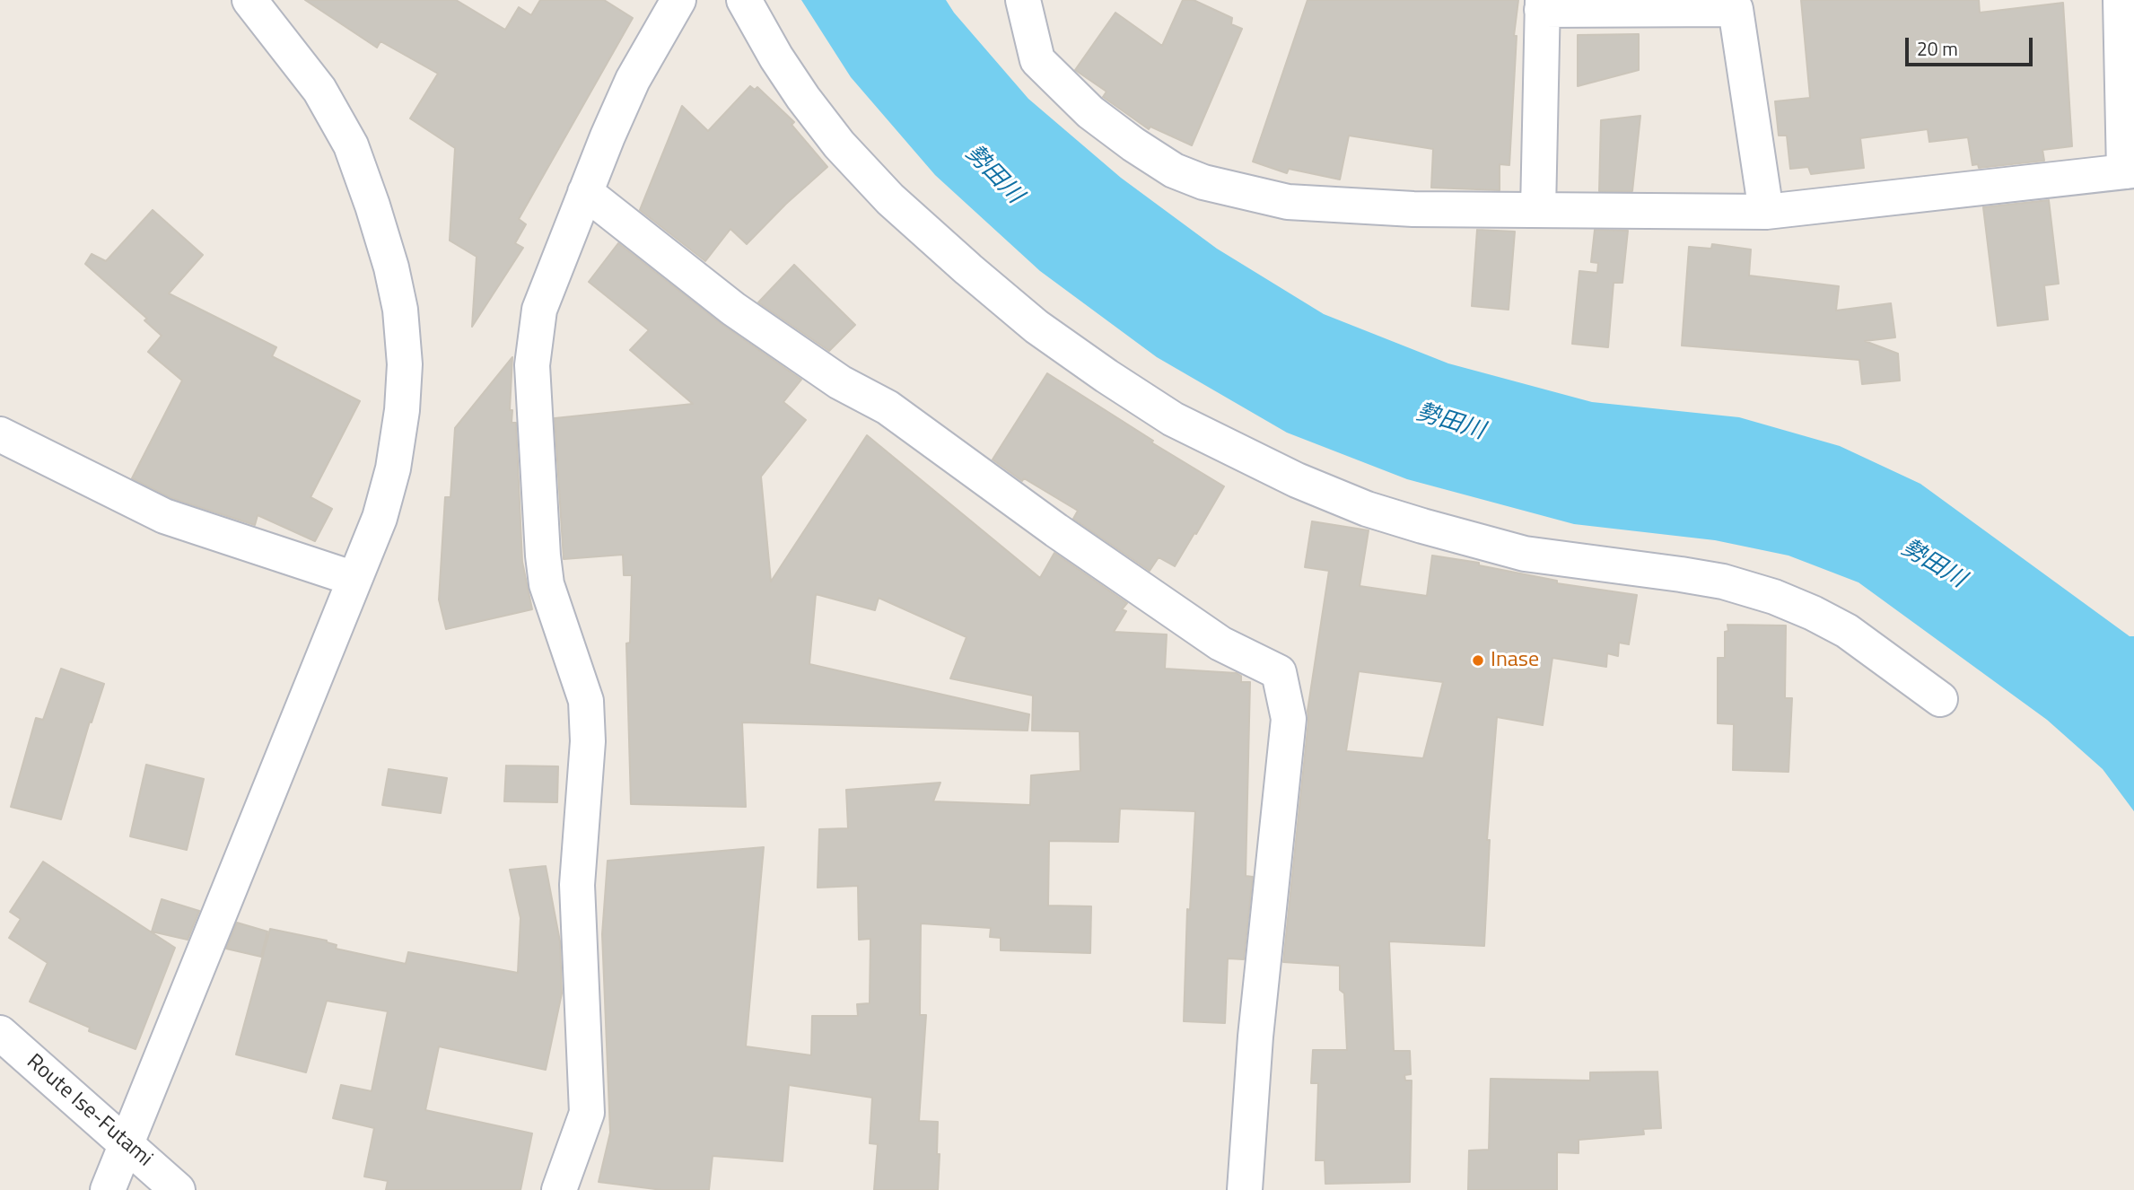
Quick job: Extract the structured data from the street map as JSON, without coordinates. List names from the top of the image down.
{
  "streets": {
    "street": ["Route Ise-Futami"]
  },
  "water": ["勢田川"],
  "places": ["Inase"],
  "scale_bar": "20 m"
}
